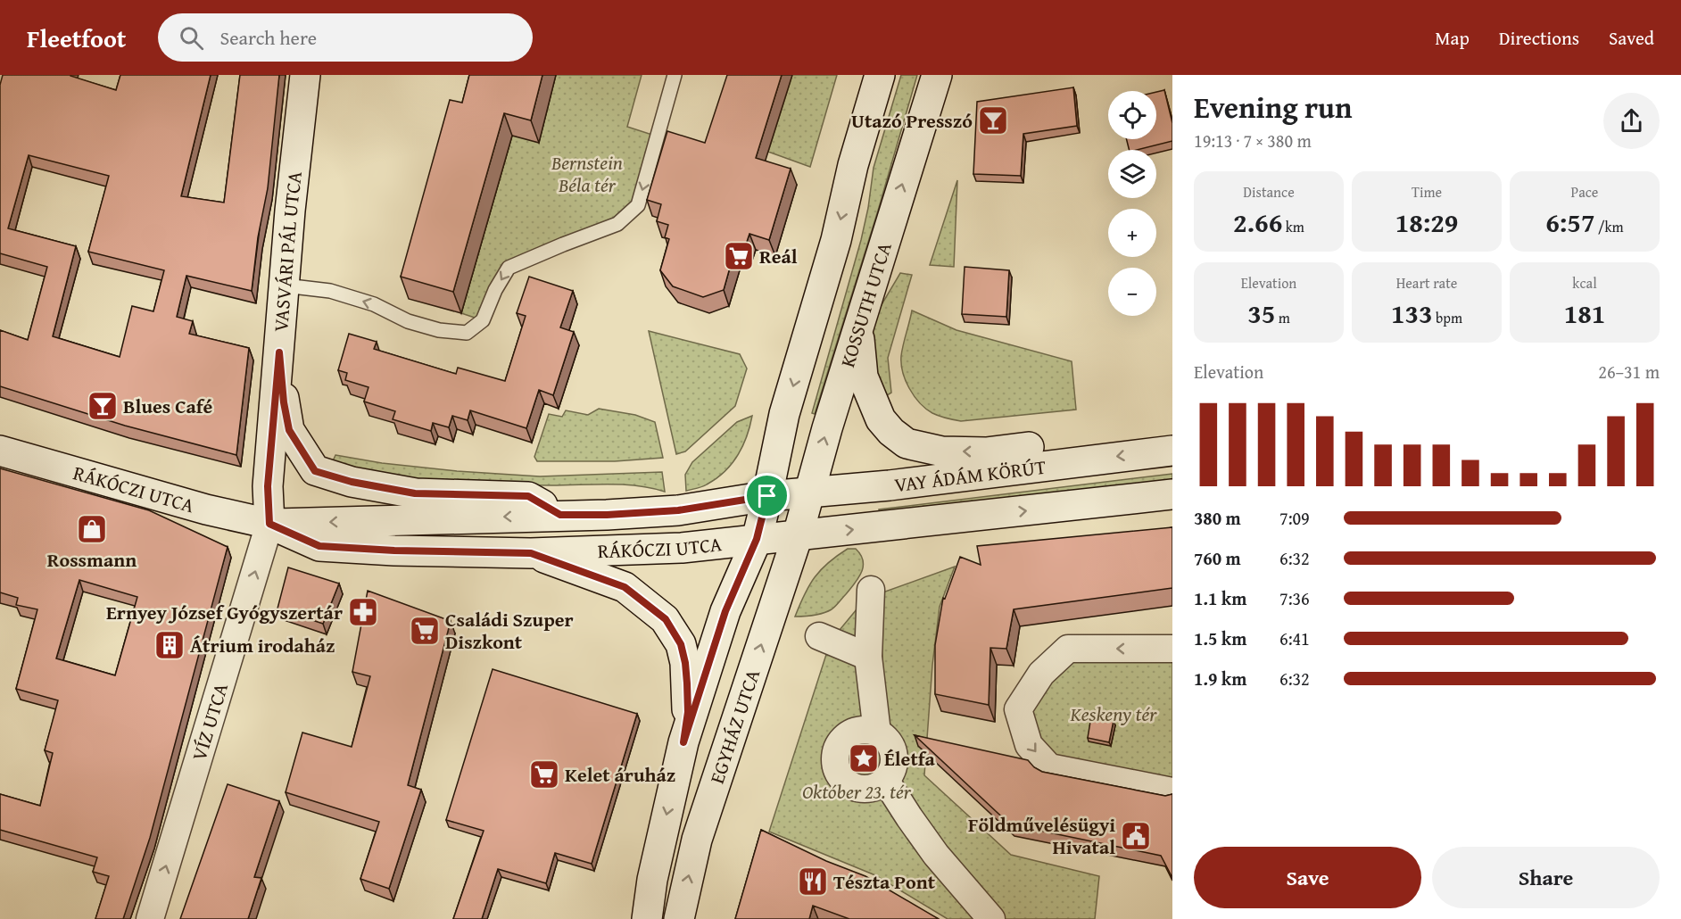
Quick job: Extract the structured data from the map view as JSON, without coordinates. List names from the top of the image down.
{
  "streets": {
    "street": [
      "VASVÁRI PÁL UTCA",
      "KOSSUTH UTCA",
      "VAY ÁDÁM KÖRÚT",
      "RÁKÓCZI UTCA",
      "VÍZ UTCA",
      "EGYHÁZ UTCA"
    ]
  },
  "crossings": [
    ["VASVÁRI PÁL UTCA", "RÁKÓCZI UTCA"],
    ["VASVÁRI PÁL UTCA", "VÍZ UTCA"],
    ["KOSSUTH UTCA", "VAY ÁDÁM KÖRÚT"],
    ["KOSSUTH UTCA", "RÁKÓCZI UTCA"],
    ["KOSSUTH UTCA", "EGYHÁZ UTCA"],
    ["VAY ÁDÁM KÖRÚT", "RÁKÓCZI UTCA"],
    ["VAY ÁDÁM KÖRÚT", "EGYHÁZ UTCA"],
    ["RÁKÓCZI UTCA", "VÍZ UTCA"],
    ["RÁKÓCZI UTCA", "EGYHÁZ UTCA"]
  ],
  "one_way": ["VÍZ UTCA"],
  "parks": ["Bernstein Béla tér", "Keskeny tér", "Október 23. tér"],
  "places": {
    "bar": ["Utazó Presszó", "Blues Café"],
    "supermarket": ["Reál", "Családi Szuper Diszkont", "Kelet áruház"],
    "shop": ["Rossmann"],
    "pharmacy": ["Ernyey József Gyógyszertár"],
    "building": ["Átrium irodaház"],
    "place": ["Életfa"],
    "public building": ["Földművelésügyi Hivatal"],
    "restaurant": ["Tészta Pont"]
  },
  "page": {
    "header": "Fleetfoot",
    "search": "Search here",
    "nav": ["Map", "Directions", "Saved"],
    "heading": ["Evening run", "19:13 · 7 × 380 m"],
    "map_buttons": ["+", "−"],
    "stats": [
      ["Distance", "2.66 km"],
      ["Time", "18:29"],
      ["Pace", "6:57 /km"],
      ["Elevation", "35 m"],
      ["Heart rate", "133 bpm"],
      ["kcal", "181"]
    ],
    "chart": ["Elevation", "26–31 m"],
    "list": [
      {
        "name": "380 m",
        "note": "7:09"
      },
      {
        "name": "760 m",
        "note": "6:32"
      },
      {
        "name": "1.1 km",
        "note": "7:36"
      },
      {
        "name": "1.5 km",
        "note": "6:41"
      },
      {
        "name": "1.9 km",
        "note": "6:32"
      }
    ],
    "buttons": ["Save", "Share"]
  }
}
